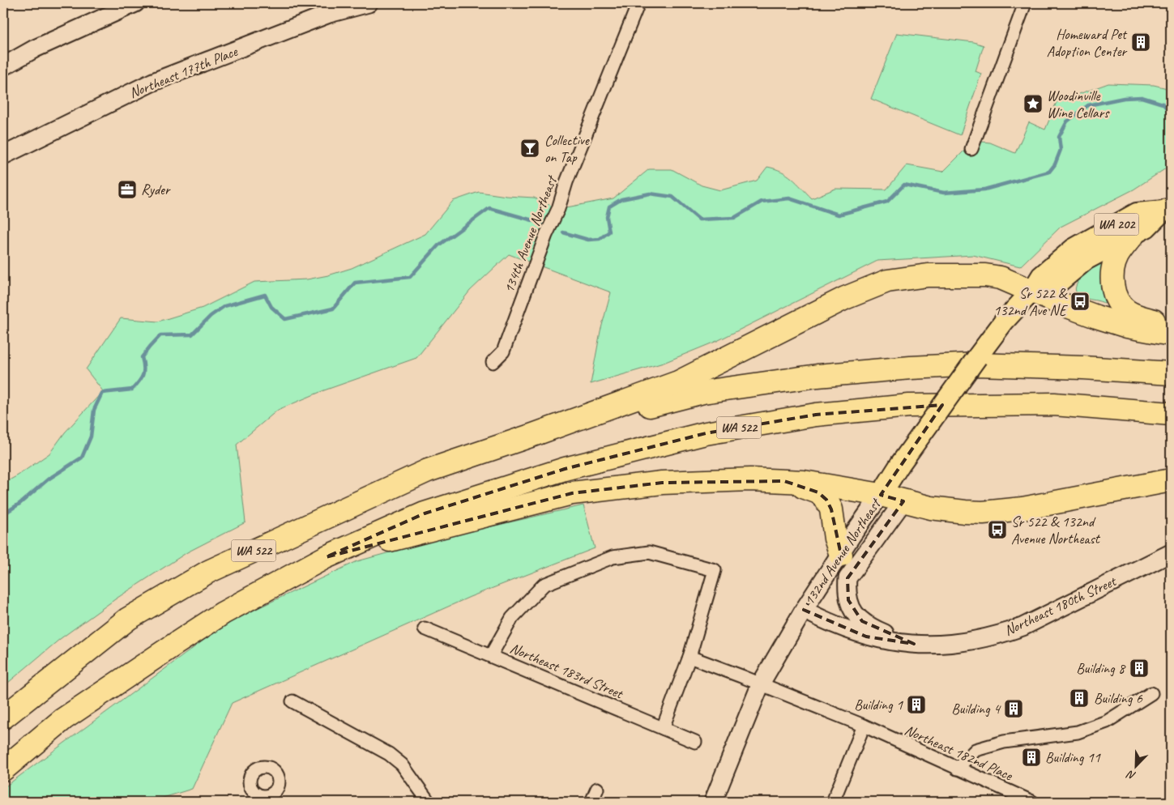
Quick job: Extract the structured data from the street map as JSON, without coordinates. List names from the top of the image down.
{
  "streets": {
    "highway": ["WA 522"],
    "main road": [
      "Northeast 177th Place",
      "WA 202",
      "132nd Avenue Northeast",
      "Northeast 180th Street"
    ],
    "street": ["134th Avenue Northeast", "Northeast 183rd Street", "Northeast 182nd Place"]
  },
  "crossings": [
    ["WA 202", "132nd Avenue Northeast"],
    ["132nd Avenue Northeast", "Northeast 180th Street"],
    ["132nd Avenue Northeast", "Northeast 182nd Place"]
  ],
  "places": {
    "building": [
      "Homeward Pet Adoption Center",
      "Building 8",
      "Building 6",
      "Building 1",
      "Building 4",
      "Building 11"
    ],
    "place": ["Woodinville Wine Cellars"],
    "bar": ["Collective on Tap"],
    "office": ["Ryder"],
    "bus stop": ["Sr 522 & 132nd Ave NE", "Sr 522 & 132nd Avenue Northeast"]
  },
  "north": "bottom left"
}
